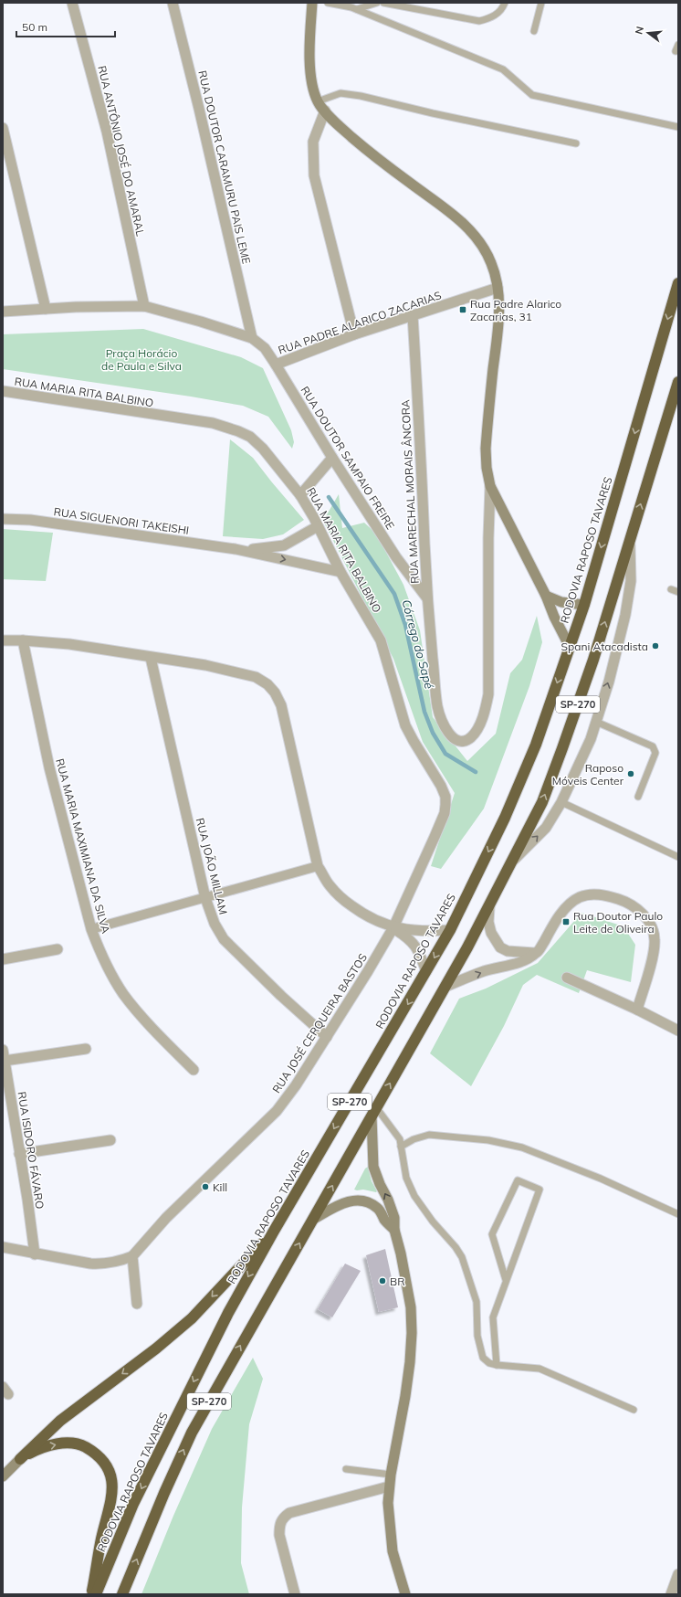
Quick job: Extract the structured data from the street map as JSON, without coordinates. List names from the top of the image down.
{
  "streets": {
    "highway": ["RODOVIA RAPOSO TAVARES", "SP-270"],
    "street": [
      "RUA ANTÔNIO JOSÉ DO AMARAL",
      "RUA DOUTOR CARAMURU PAIS LEME",
      "RUA PADRE ALARICO ZACARIAS",
      "RUA MARIA RITA BALBINO",
      "RUA DOUTOR SAMPAIO FREIRE",
      "RUA MARECHAL MORAIS ÂNCORA",
      "RUA SIGUENORI TAKEISHI",
      "RUA MARIA MAXIMIANA DA SILVA",
      "RUA JOÃO MILLAM",
      "RUA JOSÉ CERQUEIRA BASTOS",
      "RUA ISIDORO FÁVARO"
    ]
  },
  "crossings": [
    ["RUA ANTÔNIO JOSÉ DO AMARAL", "RUA PADRE ALARICO ZACARIAS"],
    ["RUA DOUTOR CARAMURU PAIS LEME", "RUA PADRE ALARICO ZACARIAS"],
    ["RUA PADRE ALARICO ZACARIAS", "RUA DOUTOR SAMPAIO FREIRE"],
    ["RUA PADRE ALARICO ZACARIAS", "RUA MARECHAL MORAIS ÂNCORA"],
    ["RUA MARIA RITA BALBINO", "RUA SIGUENORI TAKEISHI"],
    ["RUA MARIA RITA BALBINO", "RUA JOSÉ CERQUEIRA BASTOS"],
    ["RUA DOUTOR SAMPAIO FREIRE", "RUA MARECHAL MORAIS ÂNCORA"],
    ["RUA JOÃO MILLAM", "RUA JOSÉ CERQUEIRA BASTOS"]
  ],
  "water": ["Córrego do Sapé"],
  "parks": ["Praça Horácio de Paula e Silva"],
  "places": {
    "transit": ["Rua Padre Alarico Zacarias, 31", "Rua Doutor Paulo Leite de Oliveira"],
    "other": [
      "Spani Atacadista",
      "Raposo Móveis Center",
      "Kill",
      "BR"
    ]
  },
  "scale_bar": "50 m",
  "north": "left"
}
